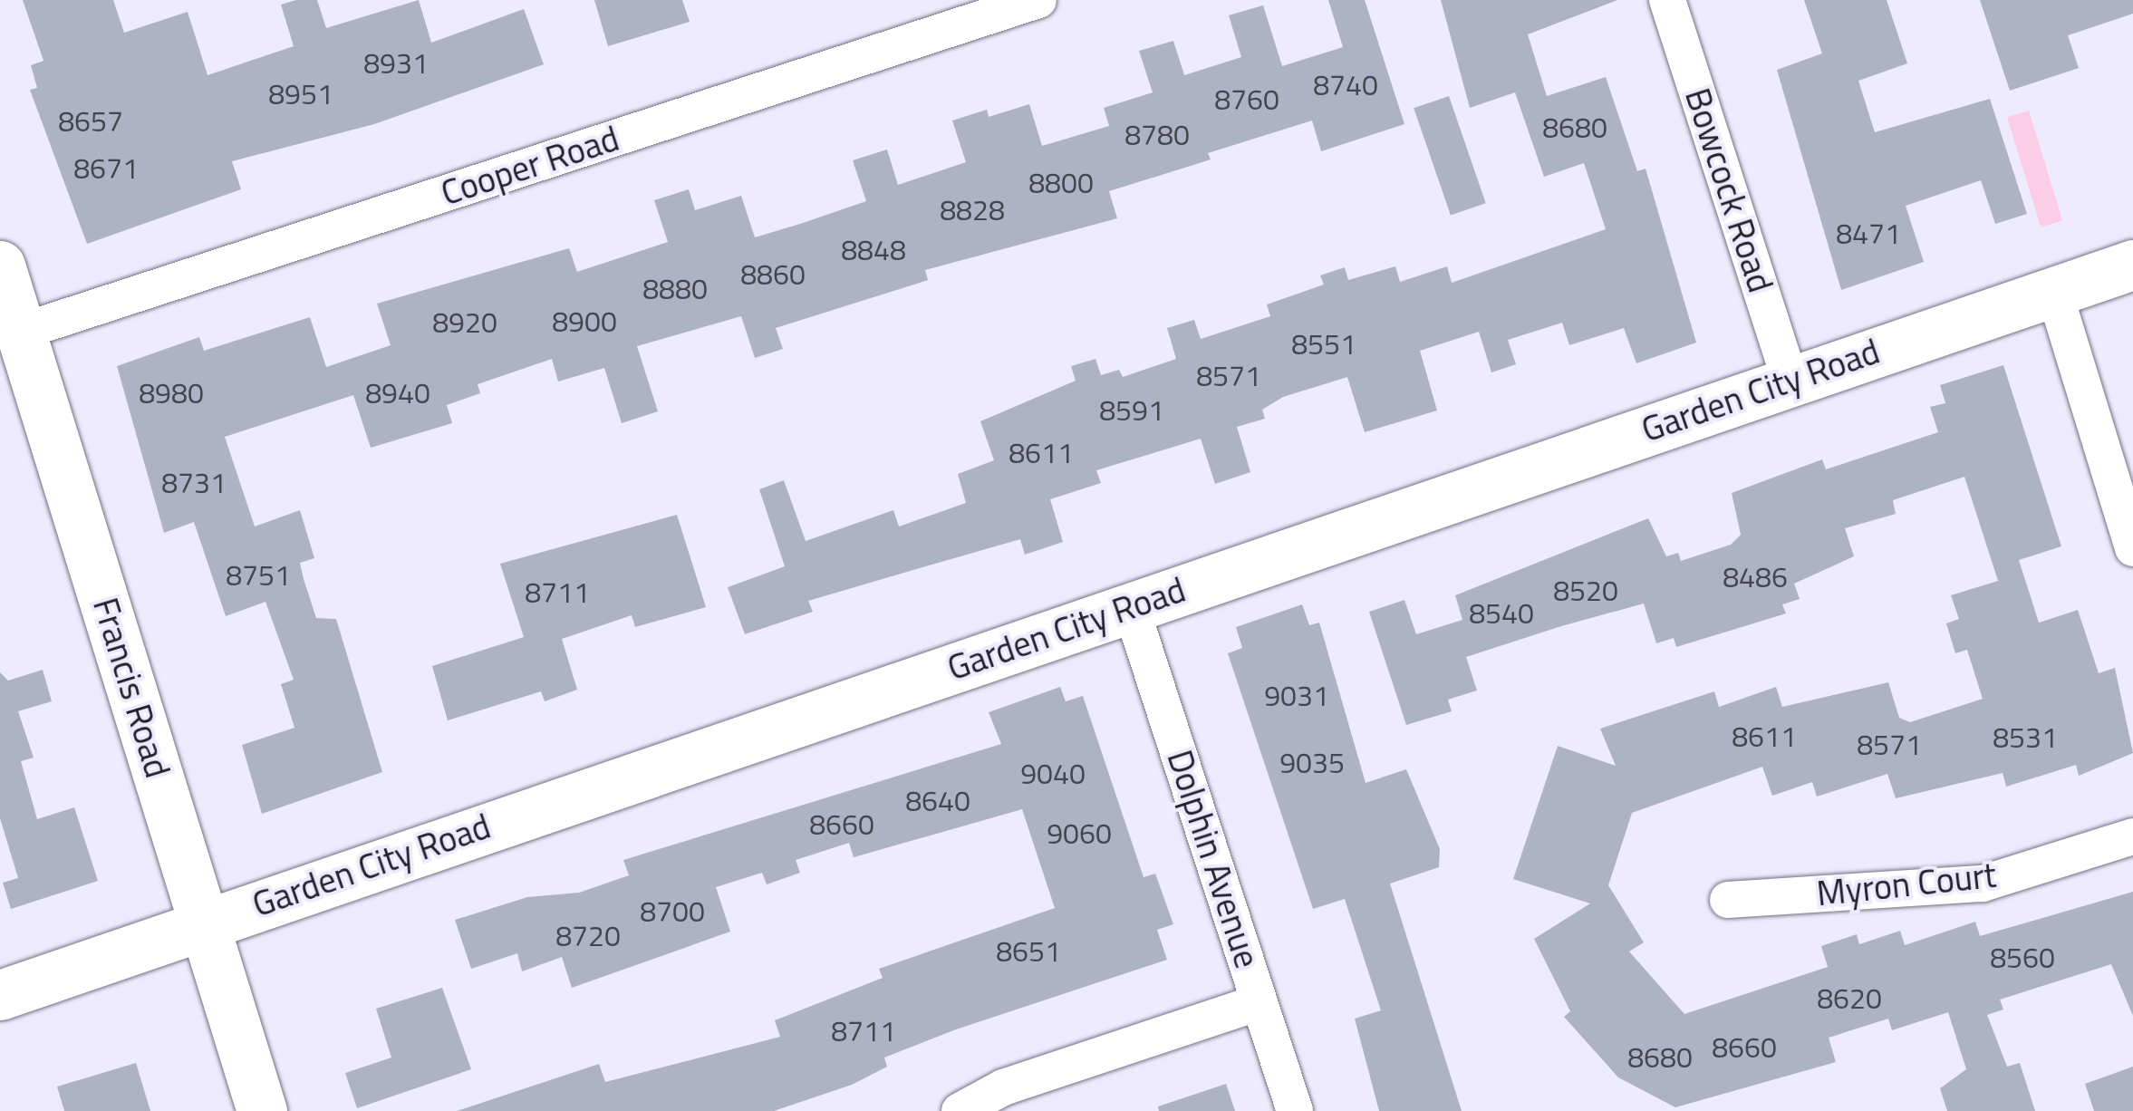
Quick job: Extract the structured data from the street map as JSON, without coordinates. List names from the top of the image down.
{
  "streets": {
    "street": [
      "Cooper Road",
      "Bowcock Road",
      "Garden City Road",
      "Francis Road",
      "Dolphin Avenue",
      "Myron Court"
    ]
  },
  "crossings": [
    ["Cooper Road", "Francis Road"],
    ["Bowcock Road", "Garden City Road"],
    ["Garden City Road", "Francis Road"],
    ["Garden City Road", "Dolphin Avenue"]
  ],
  "house_numbers": [
    "8931",
    "8740",
    "8951",
    "8760",
    "8657",
    "8680",
    "8780",
    "8671",
    "8800",
    "8828",
    "8471",
    "8848",
    "8860",
    "8880",
    "8900",
    "8920",
    "8551",
    "8571",
    "8980",
    "8940",
    "8591",
    "8611",
    "8731",
    "8751",
    "8486",
    "8520",
    "8711",
    "8540",
    "9031",
    "8611",
    "8531",
    "8571",
    "9035",
    "9040",
    "8640",
    "8660",
    "9060",
    "8700",
    "8720",
    "8651",
    "8560",
    "8620",
    "8711",
    "8660",
    "8680"
  ]
}
